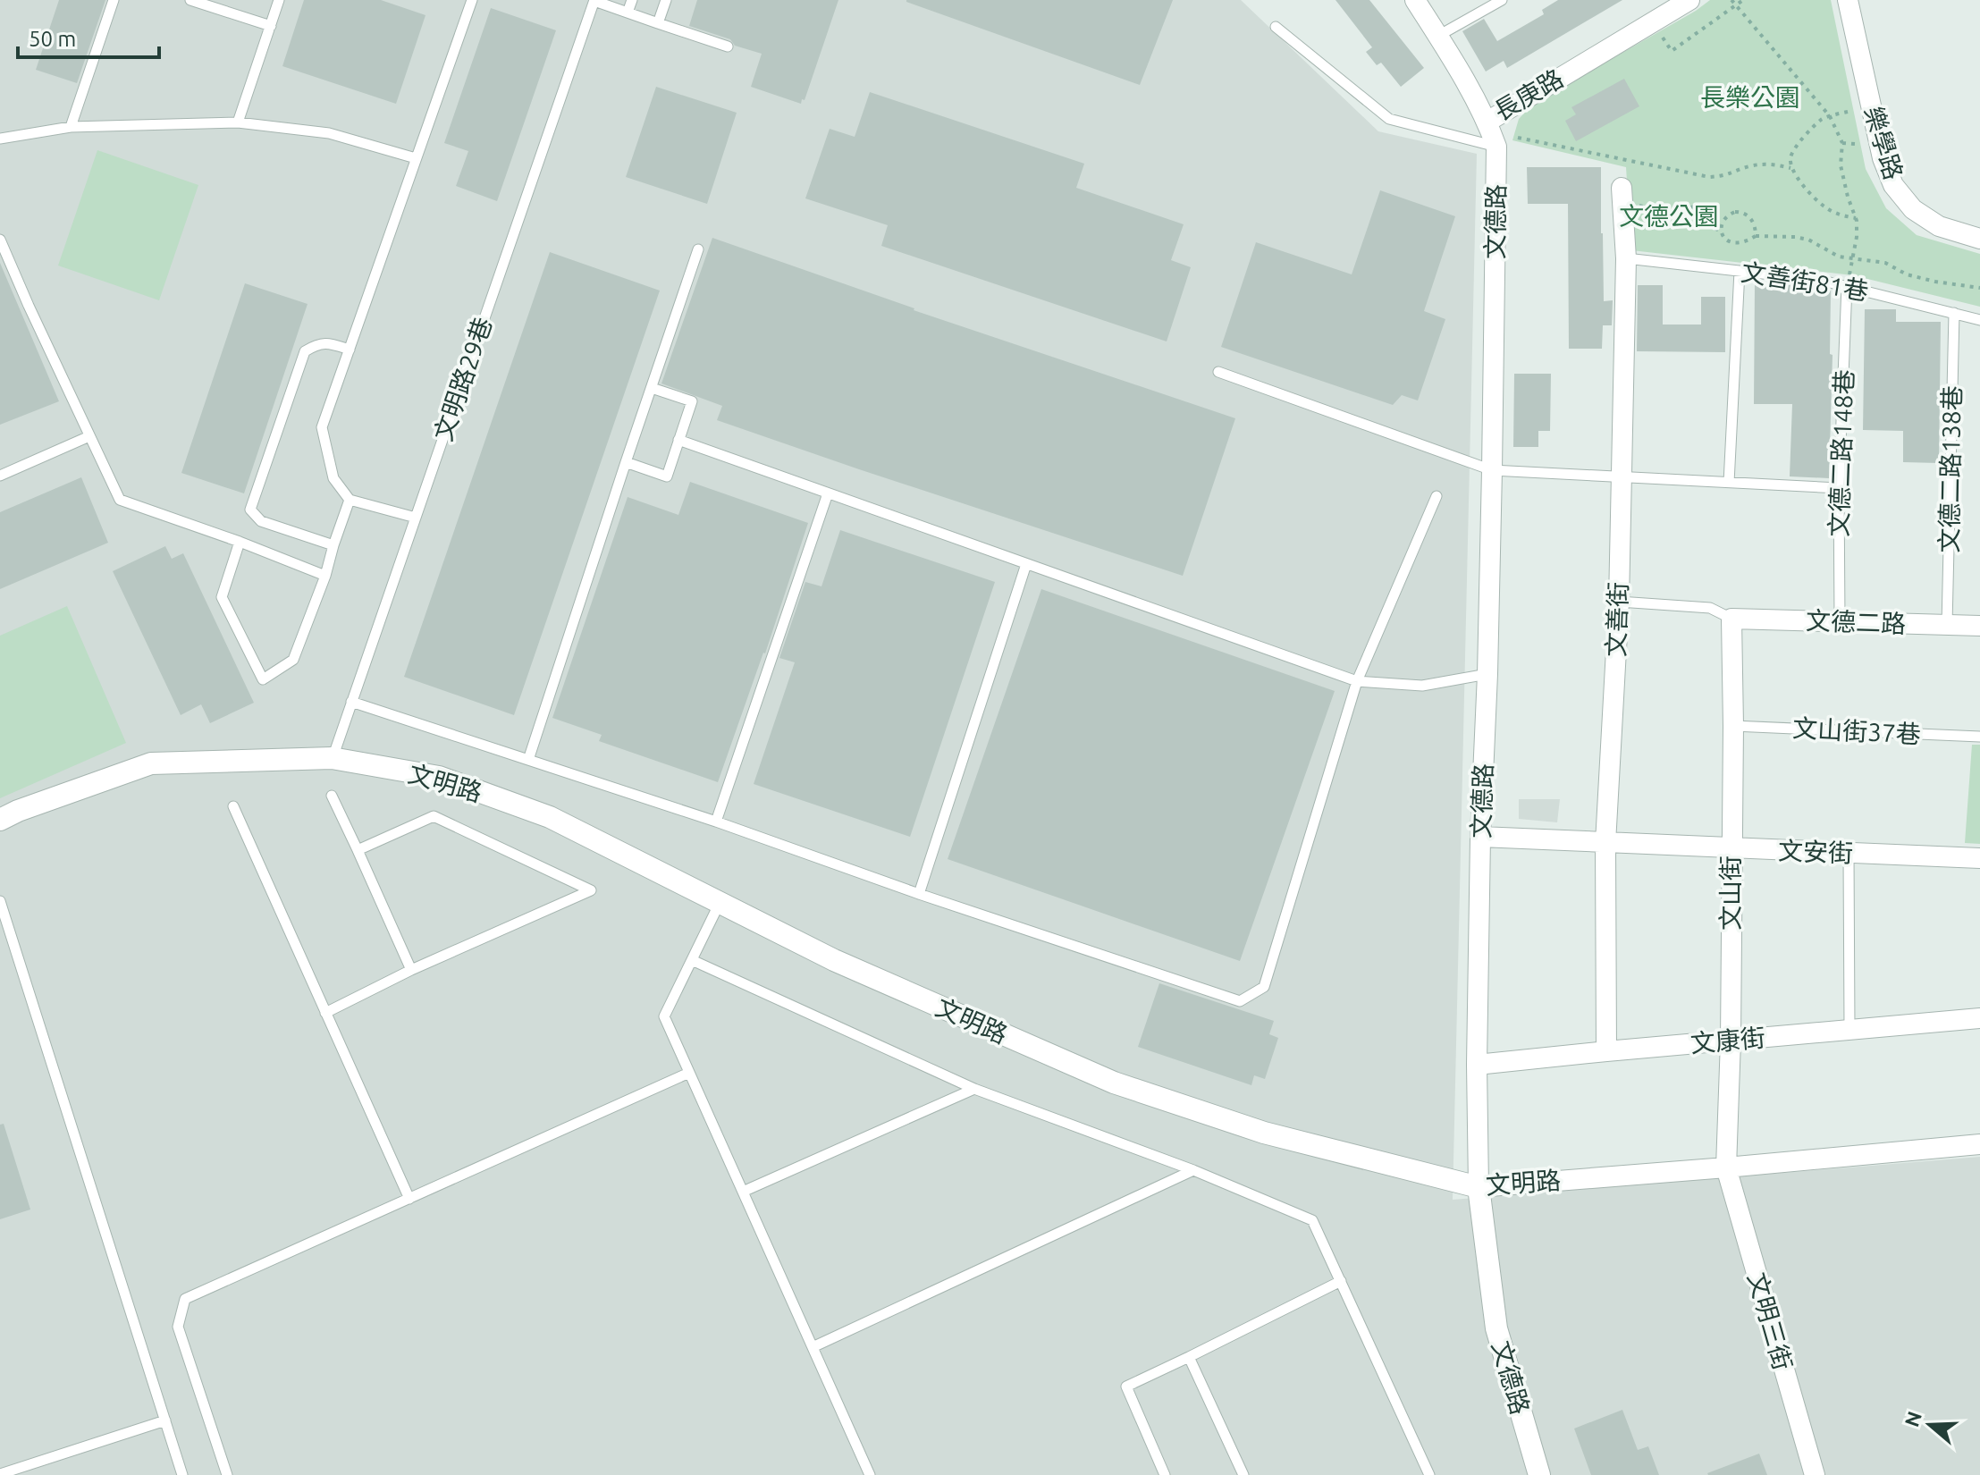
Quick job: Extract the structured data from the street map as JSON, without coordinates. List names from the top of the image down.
{
  "streets": {
    "street": [
      "長庚路",
      "樂學路",
      "文德路",
      "文善街",
      "文德二路",
      "文明路",
      "文安街",
      "文山街",
      "文康街",
      "文明三街"
    ],
    "lane": [
      "文善街81巷",
      "文明路29巷",
      "文德二路148巷",
      "文德二路138巷",
      "文山街37巷"
    ]
  },
  "crossings": [
    ["長庚路", "文德路"],
    ["文德路", "文明路"],
    ["文德路", "文安街"],
    ["文德路", "文康街"],
    ["文善街81巷", "文德二路148巷"],
    ["文善街81巷", "文德二路138巷"],
    ["文善街81巷", "文善街"],
    ["文明路29巷", "文明路"],
    ["文德二路148巷", "文德二路"],
    ["文德二路138巷", "文德二路"],
    ["文善街", "文安街"],
    ["文善街", "文康街"],
    ["文德二路", "文山街"],
    ["文山街37巷", "文山街"],
    ["文明路", "文山街"],
    ["文明路", "文明三街"],
    ["文安街", "文山街"],
    ["文山街", "文康街"],
    ["文山街", "文明三街"]
  ],
  "parks": ["長樂公園", "文德公園"],
  "scale_bar": "50 m",
  "north": "left"
}
